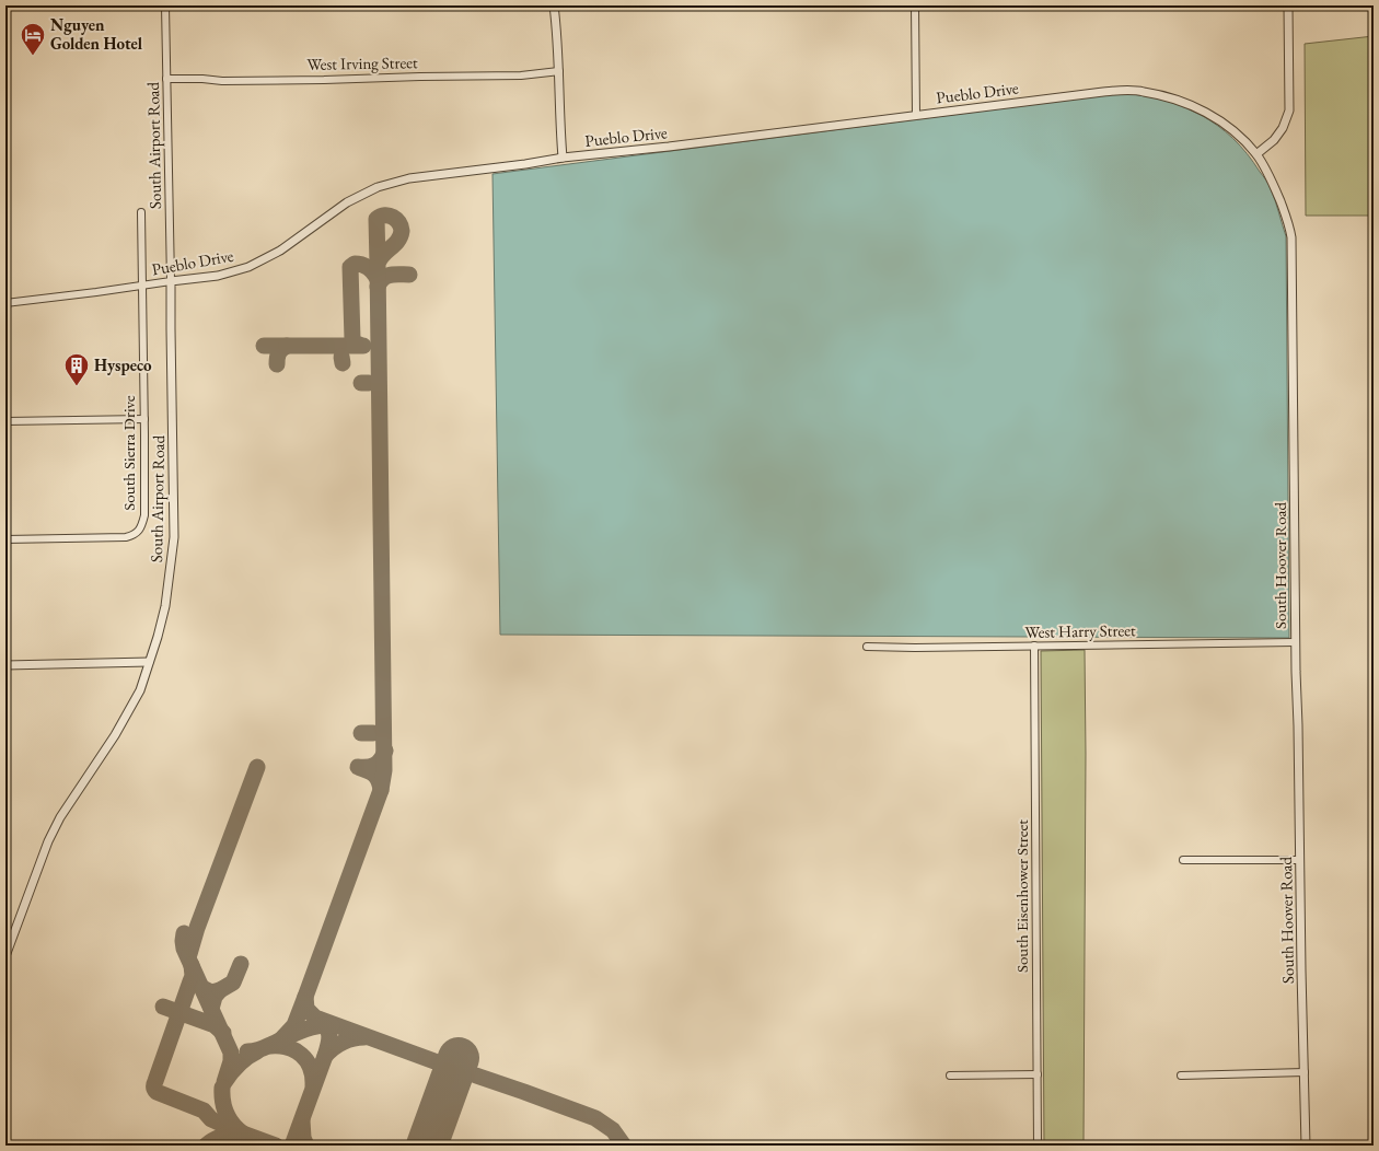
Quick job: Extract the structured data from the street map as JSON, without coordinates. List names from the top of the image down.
{
  "streets": {
    "street": [
      "West Irving Street",
      "Pueblo Drive",
      "South Airport Road",
      "South Sierra Drive",
      "South Hoover Road",
      "West Harry Street",
      "South Eisenhower Street"
    ]
  },
  "crossings": [
    ["West Irving Street", "South Airport Road"],
    ["Pueblo Drive", "South Airport Road"],
    ["Pueblo Drive", "South Sierra Drive"],
    ["Pueblo Drive", "South Hoover Road"],
    ["South Hoover Road", "West Harry Street"],
    ["West Harry Street", "South Eisenhower Street"]
  ],
  "places": {
    "hotel": ["Nguyen Golden Hotel"],
    "building": ["Hyspeco"]
  }
}
